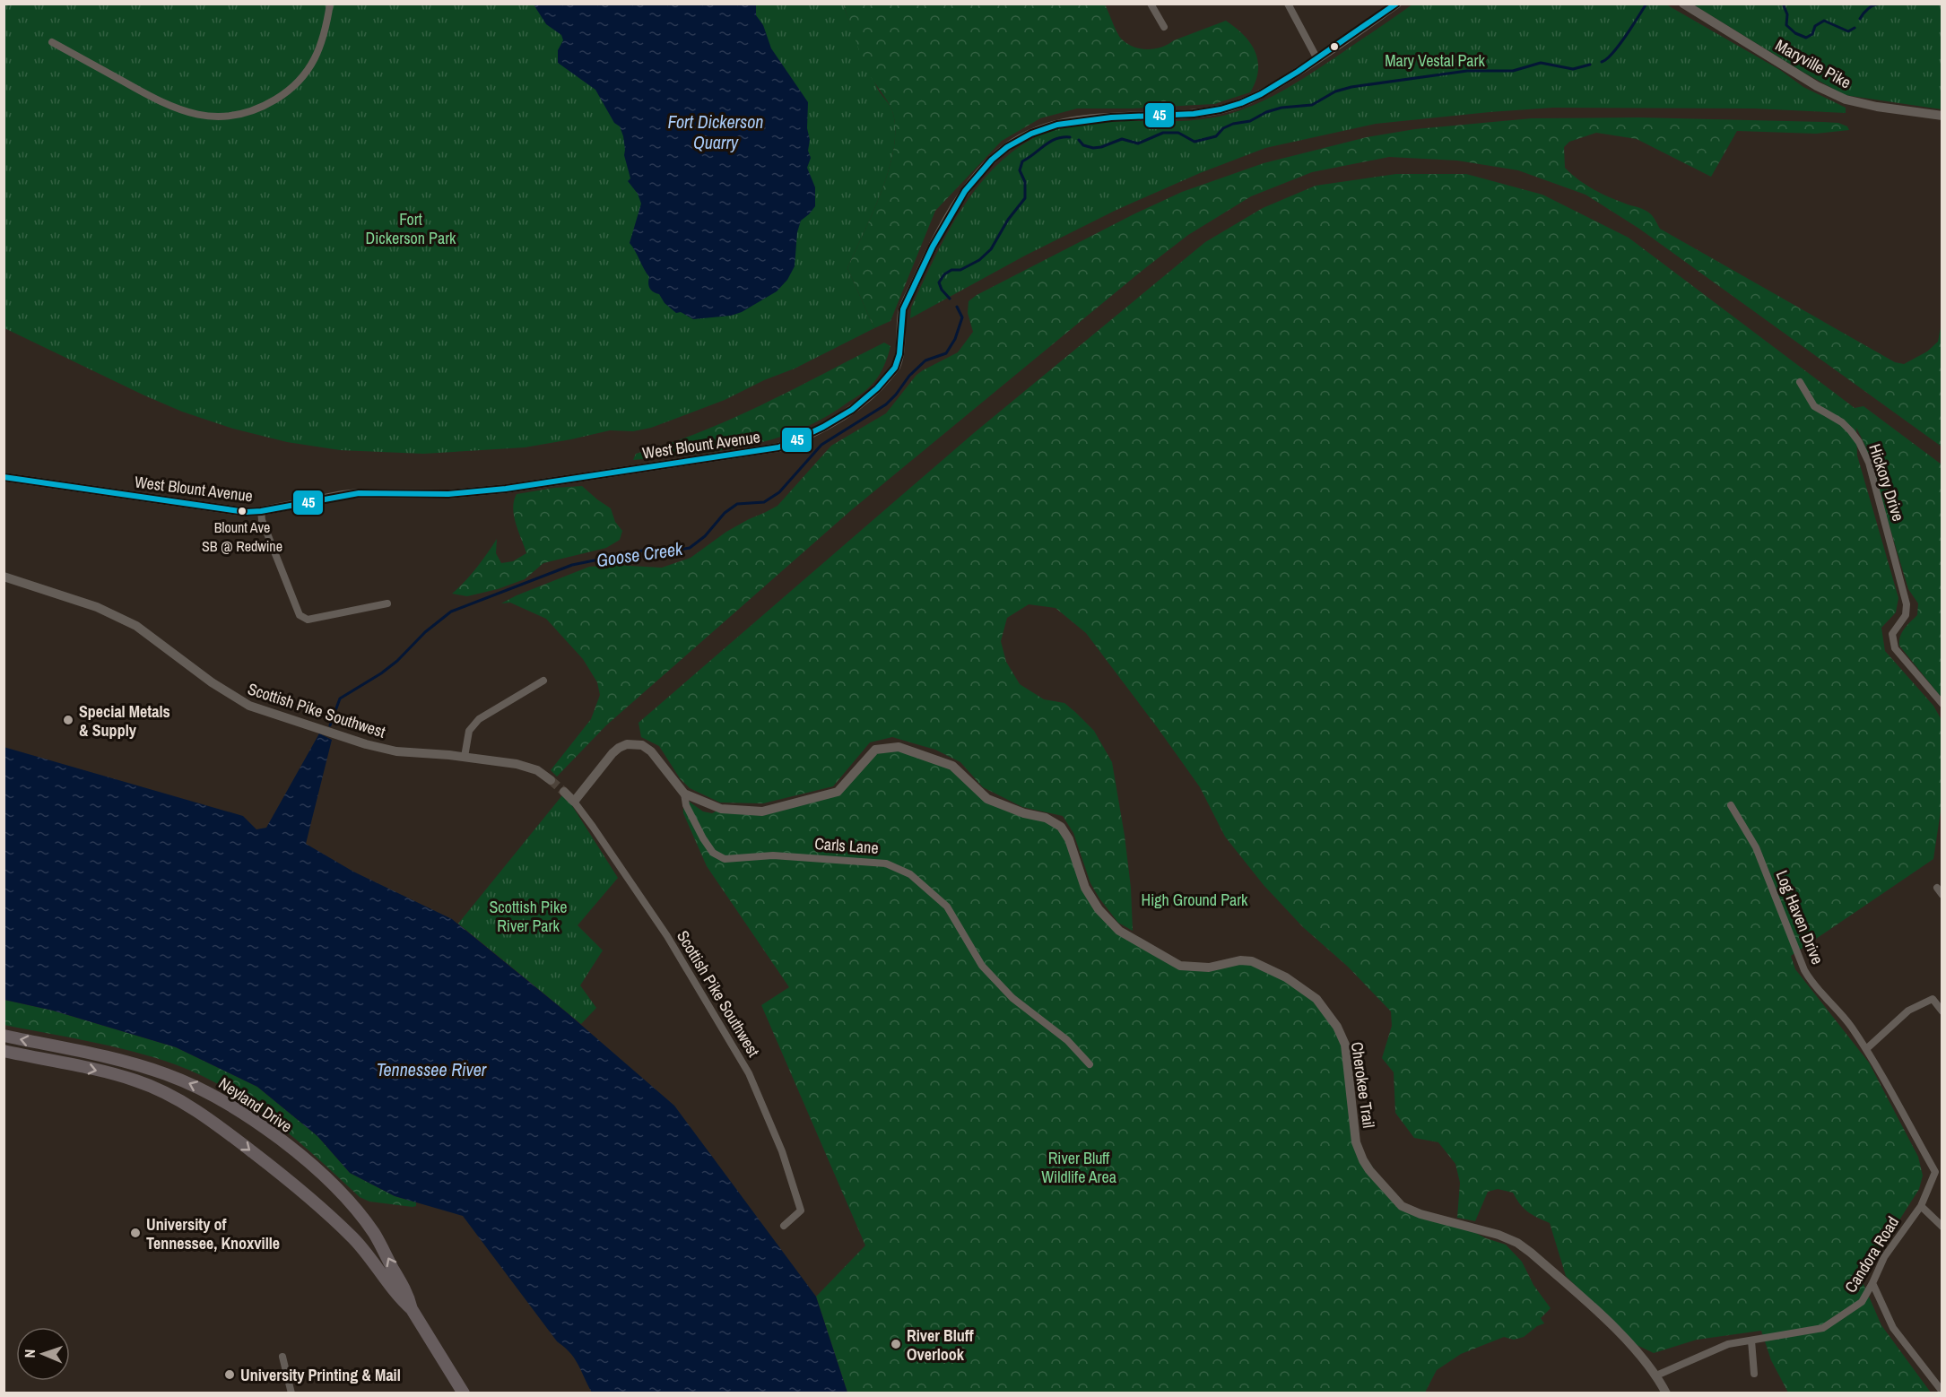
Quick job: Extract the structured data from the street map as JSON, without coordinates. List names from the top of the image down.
{
  "streets": {
    "main road": ["Neyland Drive"],
    "street": [
      "Maryville Pike",
      "West Blount Avenue",
      "Hickory Drive",
      "Scottish Pike Southwest",
      "Carls Lane",
      "Log Haven Drive",
      "Cherokee Trail",
      "Candora Road"
    ]
  },
  "crossings": [
    ["Scottish Pike Southwest", "Cherokee Trail"],
    ["Carls Lane", "Cherokee Trail"],
    ["Log Haven Drive", "Candora Road"],
    ["Cherokee Trail", "Candora Road"]
  ],
  "water": ["Fort Dickerson Quarry", "Goose Creek", "Tennessee River"],
  "parks": [
    "Mary Vestal Park",
    "Fort Dickerson Park",
    "High Ground Park",
    "Scottish Pike River Park",
    "River Bluff Wildlife Area"
  ],
  "places": [
    "Blount Ave SB @ Redwine",
    "Special Metals & Supply",
    "University of Tennessee, Knoxville",
    "River Bluff Overlook",
    "University Printing & Mail"
  ],
  "lines": ["transit line 45"],
  "north": "left"
}
